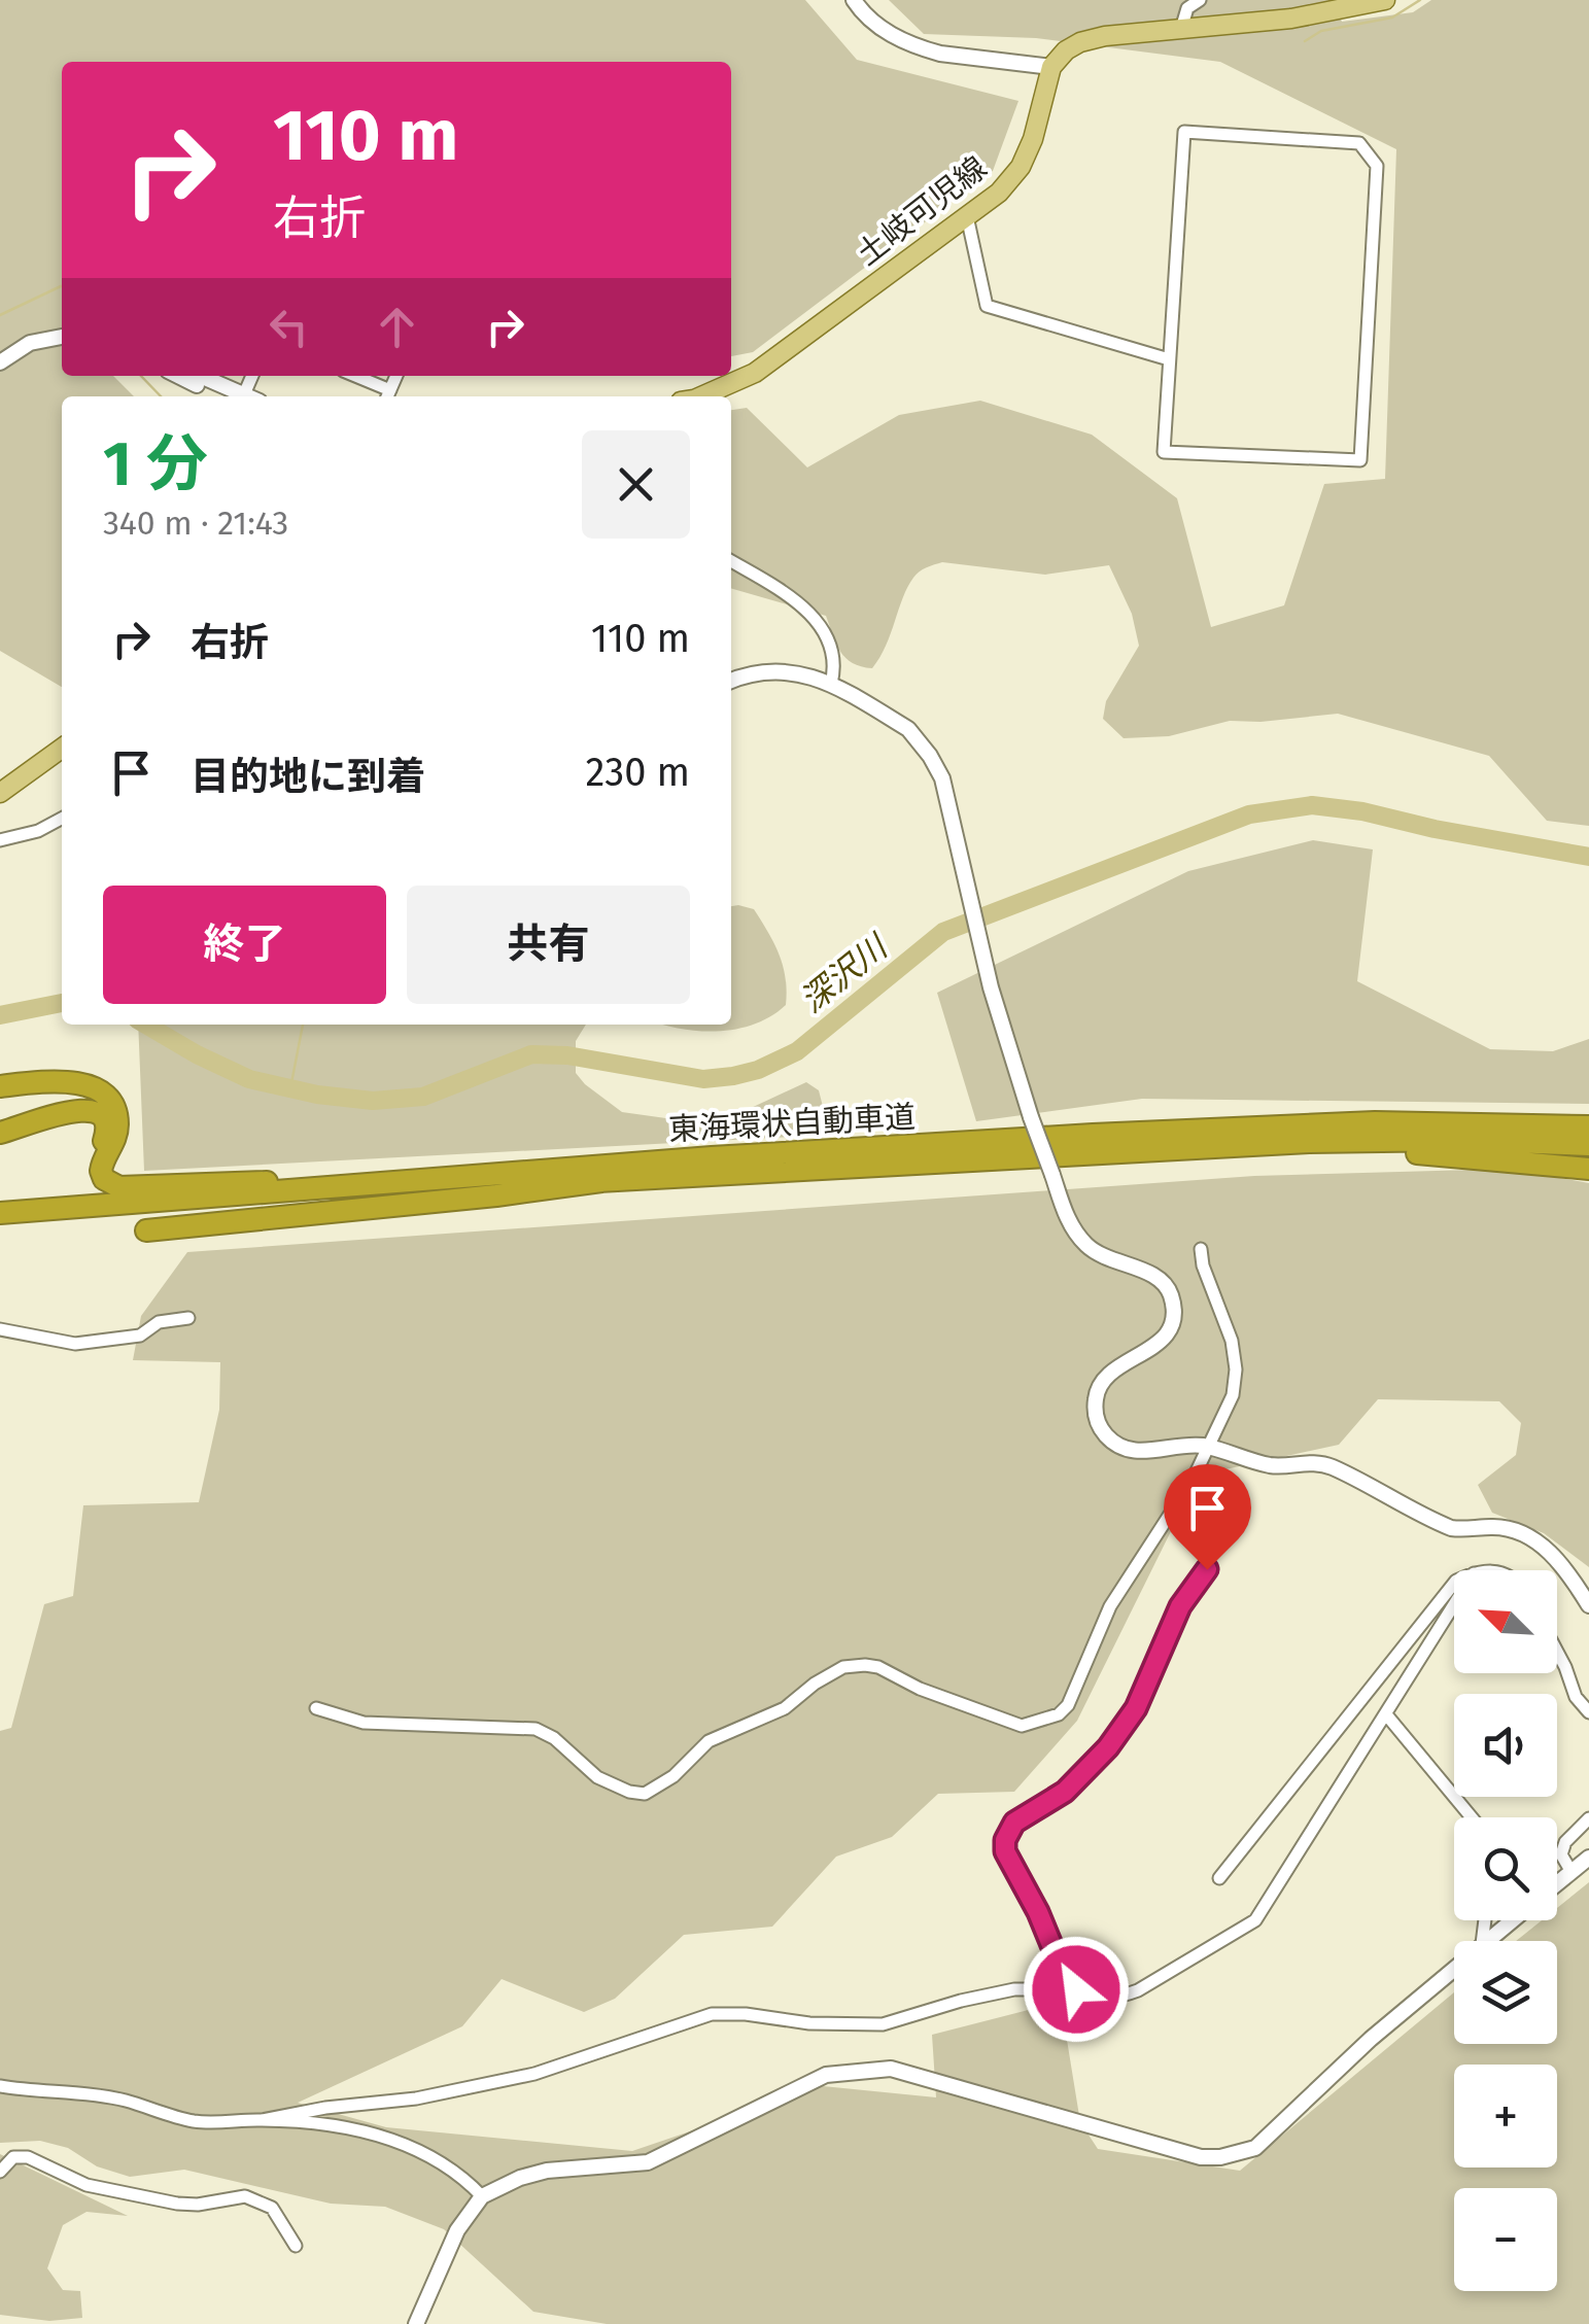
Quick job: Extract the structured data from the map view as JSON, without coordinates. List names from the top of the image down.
{
  "streets": {
    "highway": ["東海環状自動車道"],
    "main road": ["土岐可児線"]
  },
  "water": ["深沢川"],
  "north": "top left",
  "page": {
    "turn": ["110 m", "右折"],
    "heading": ["1 分", "340 m · 21:43"],
    "list": [
      {
        "name": "右折",
        "value": "110 m"
      },
      {
        "name": "目的地に到着",
        "value": "230 m"
      }
    ],
    "buttons": ["終了", "共有"],
    "map_buttons": ["+", "−"]
  }
}
